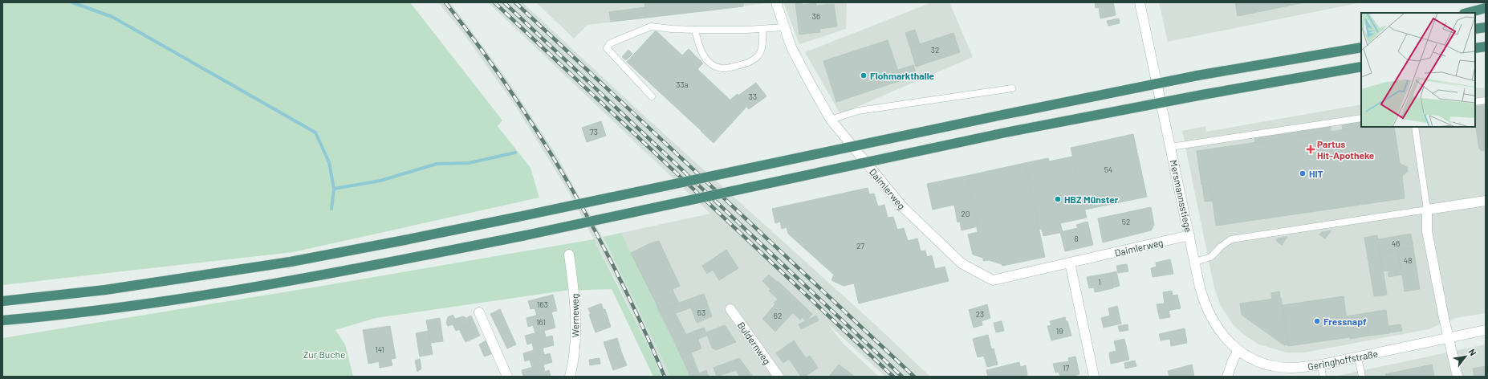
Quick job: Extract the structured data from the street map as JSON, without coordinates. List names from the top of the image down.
{
  "streets": {
    "street": [
      "Daimlerweg",
      "Mersmannsstiege",
      "Werneweg",
      "Buldernweg",
      "Geringhoffstraße"
    ]
  },
  "crossings": [
    ["Daimlerweg", "Mersmannsstiege"],
    ["Mersmannsstiege", "Geringhoffstraße"]
  ],
  "parks": ["Zur Buche"],
  "places": {
    "other": [
      "Flohmarkthalle",
      "HIT",
      "HBZ Münster",
      "Fressnapf"
    ],
    "health": ["Partus Hit-Apotheke"]
  },
  "house_numbers": [
    "36",
    "32",
    "33a",
    "33",
    "73",
    "54",
    "20",
    "52",
    "8",
    "46",
    "27",
    "48",
    "1",
    "163",
    "63",
    "23",
    "62",
    "161",
    "19",
    "141",
    "17"
  ],
  "north": "top right"
}
